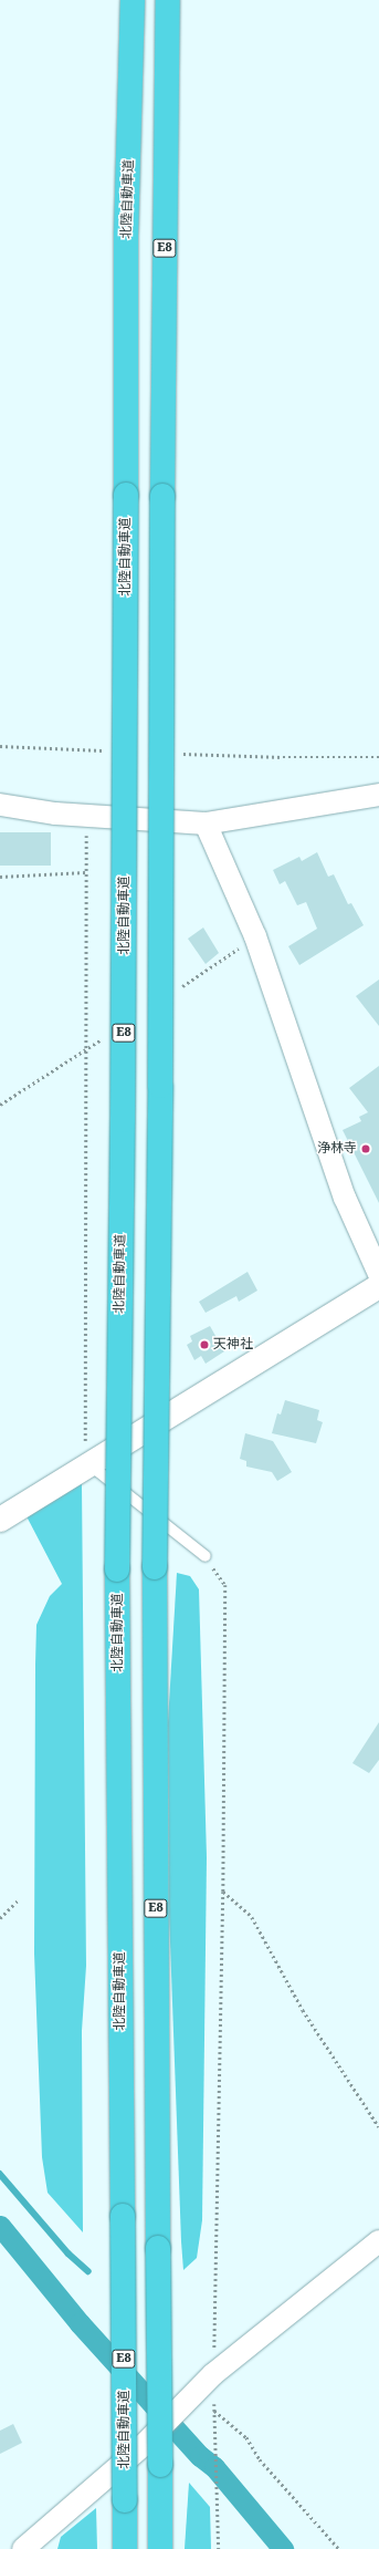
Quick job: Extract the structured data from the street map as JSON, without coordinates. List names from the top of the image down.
{
  "streets": {
    "highway": ["北陸自動車道", "E8"]
  },
  "places": ["浄林寺", "天神社"]
}
